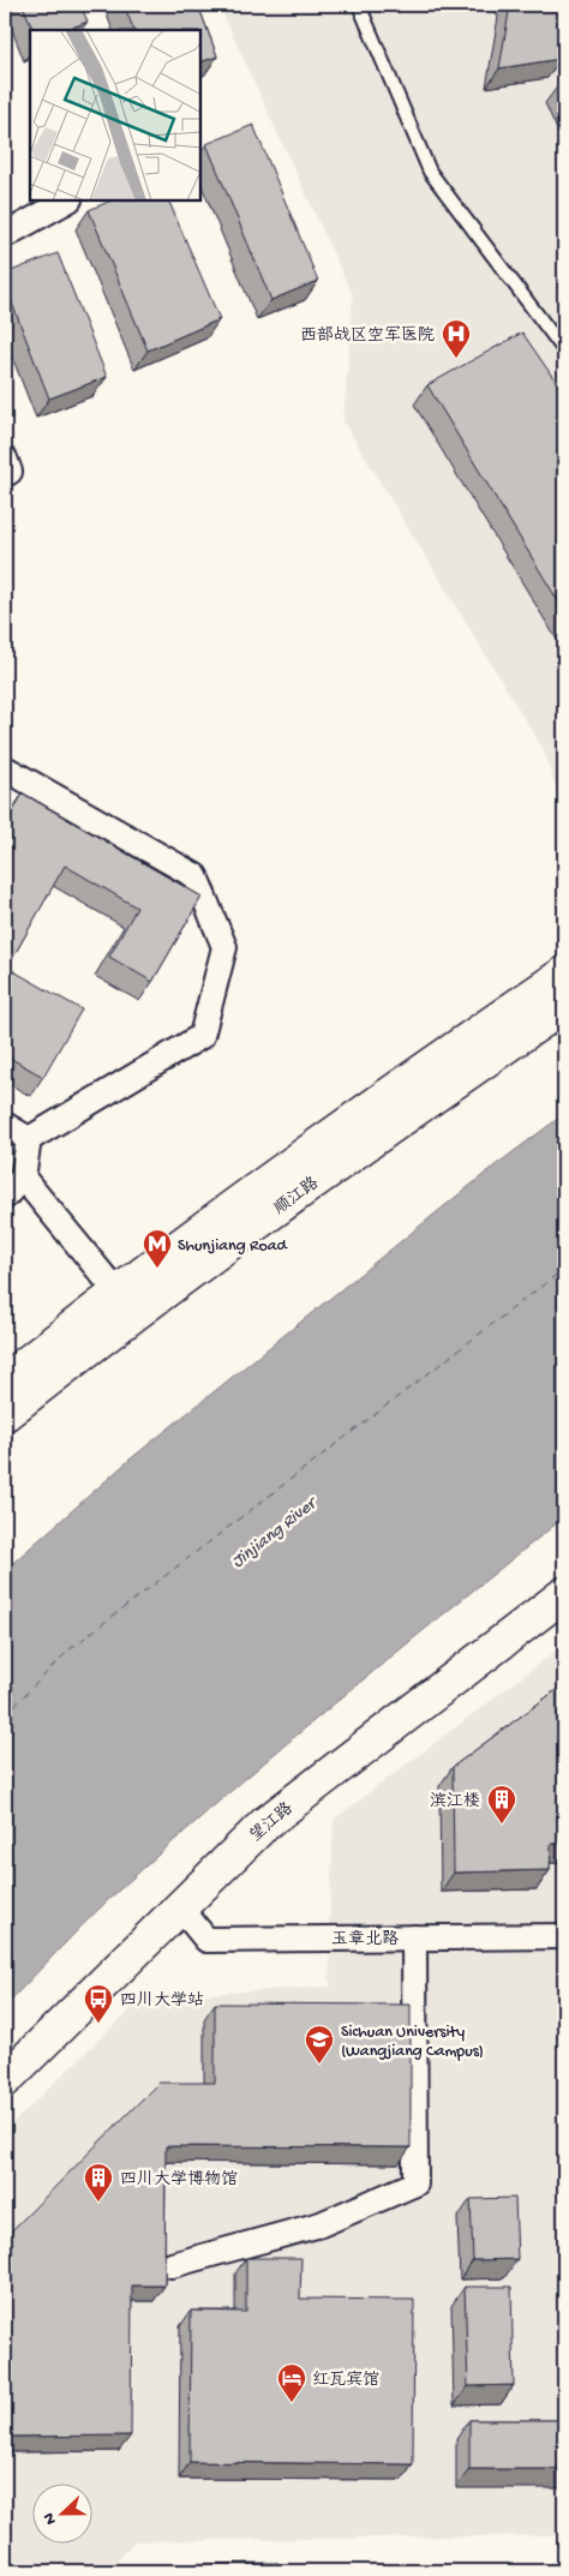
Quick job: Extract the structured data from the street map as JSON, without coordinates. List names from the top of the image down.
{
  "streets": {
    "main road": ["顺江路", "望江路"],
    "street": ["玉章北路"]
  },
  "crossings": [
    ["望江路", "玉章北路"]
  ],
  "water": ["Jinjiang River"],
  "places": {
    "hospital": ["西部战区空军医院"],
    "metro station": ["Shunjiang Road"],
    "building": ["滨江楼", "四川大学博物馆"],
    "bus stop": ["四川大学站"],
    "school or university": ["Sichuan University (Wangjiang Campus)"],
    "hotel": ["红瓦宾馆"]
  },
  "north": "left"
}
